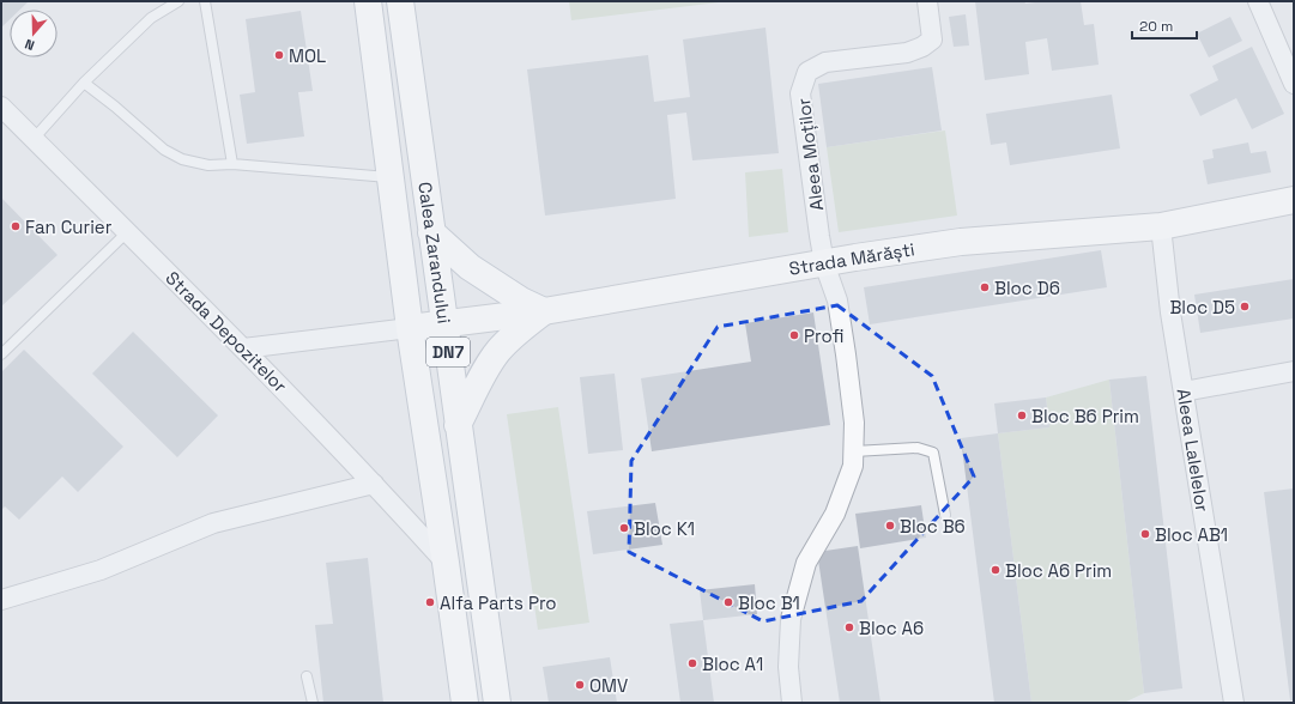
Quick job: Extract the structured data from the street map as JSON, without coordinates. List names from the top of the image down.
{
  "streets": {
    "main road": ["Calea Zarandului", "Strada Mărăști", "DN7"],
    "street": ["Aleea Moților", "Strada Depozitelor", "Aleea Lalelelor"]
  },
  "crossings": [
    ["Aleea Moților", "Strada Mărăști"],
    ["Calea Zarandului", "Strada Mărăști"],
    ["Calea Zarandului", "Strada Depozitelor"],
    ["Strada Mărăști", "Aleea Lalelelor"]
  ],
  "places": [
    "MOL",
    "Fan Curier",
    "Bloc D6",
    "Bloc D5",
    "Profi",
    "Bloc B6 Prim",
    "Bloc B6",
    "Bloc K1",
    "Bloc AB1",
    "Bloc A6 Prim",
    "Alfa Parts Pro",
    "Bloc B1",
    "Bloc A6",
    "Bloc A1",
    "OMV"
  ],
  "scale_bar": "20 m",
  "north": "bottom"
}
